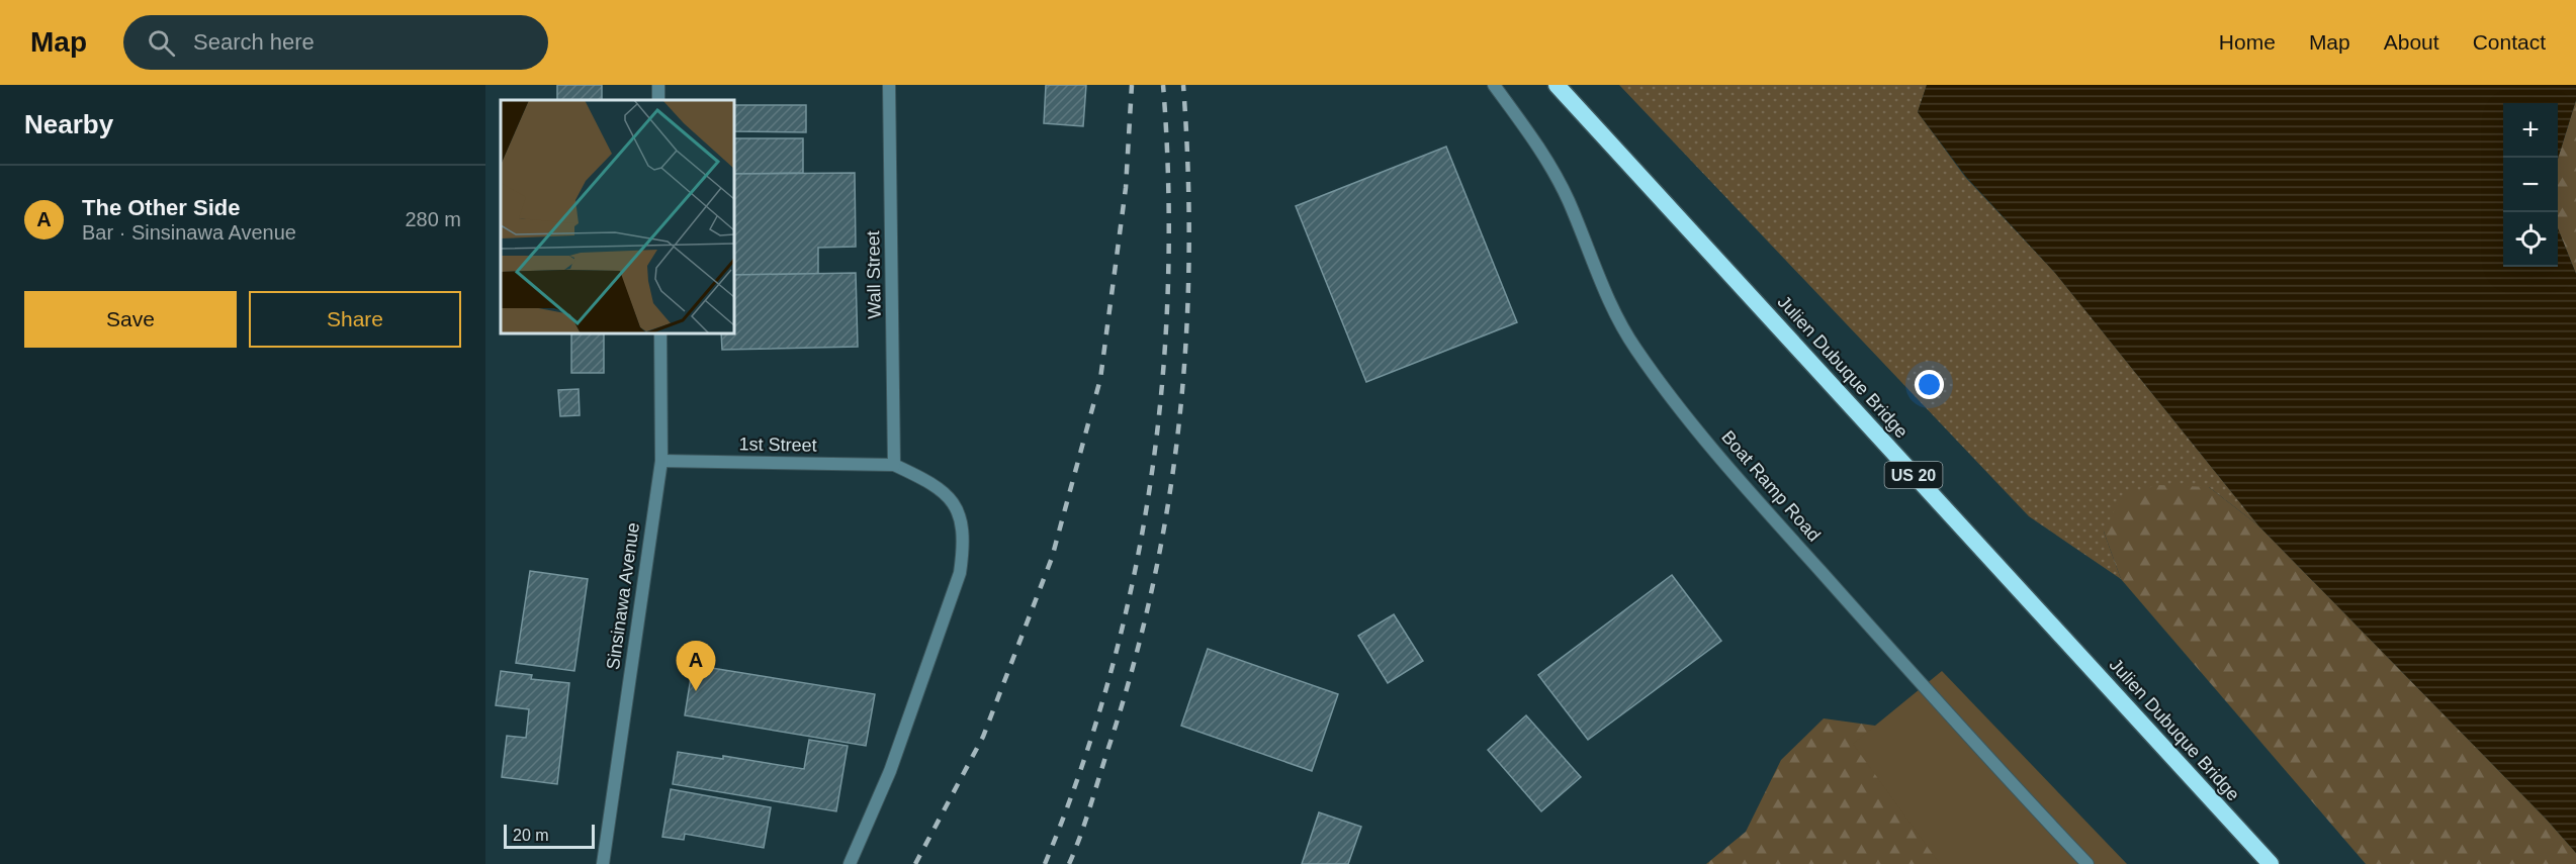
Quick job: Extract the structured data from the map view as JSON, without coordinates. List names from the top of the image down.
{
  "streets": {
    "highway": ["Julien Dubuque Bridge", "US 20"],
    "street": [
      "Wall Street",
      "1st Street",
      "Boat Ramp Road",
      "Sinsinawa Avenue"
    ]
  },
  "crossings": [
    ["Wall Street", "1st Street"],
    ["1st Street", "Sinsinawa Avenue"]
  ],
  "scale_bar": "20 m",
  "page": {
    "header": "Map",
    "search": "Search here",
    "nav": [
      "Home",
      "Map",
      "About",
      "Contact"
    ],
    "heading": "Nearby",
    "map_buttons": ["+", "−"],
    "list": [
      {
        "mark": "A",
        "name": "The Other Side",
        "note": "Bar · Sinsinawa Avenue",
        "value": "280 m"
      }
    ],
    "buttons": ["Save", "Share"],
    "pins": "A",
    "scale": "20 m"
  }
}
